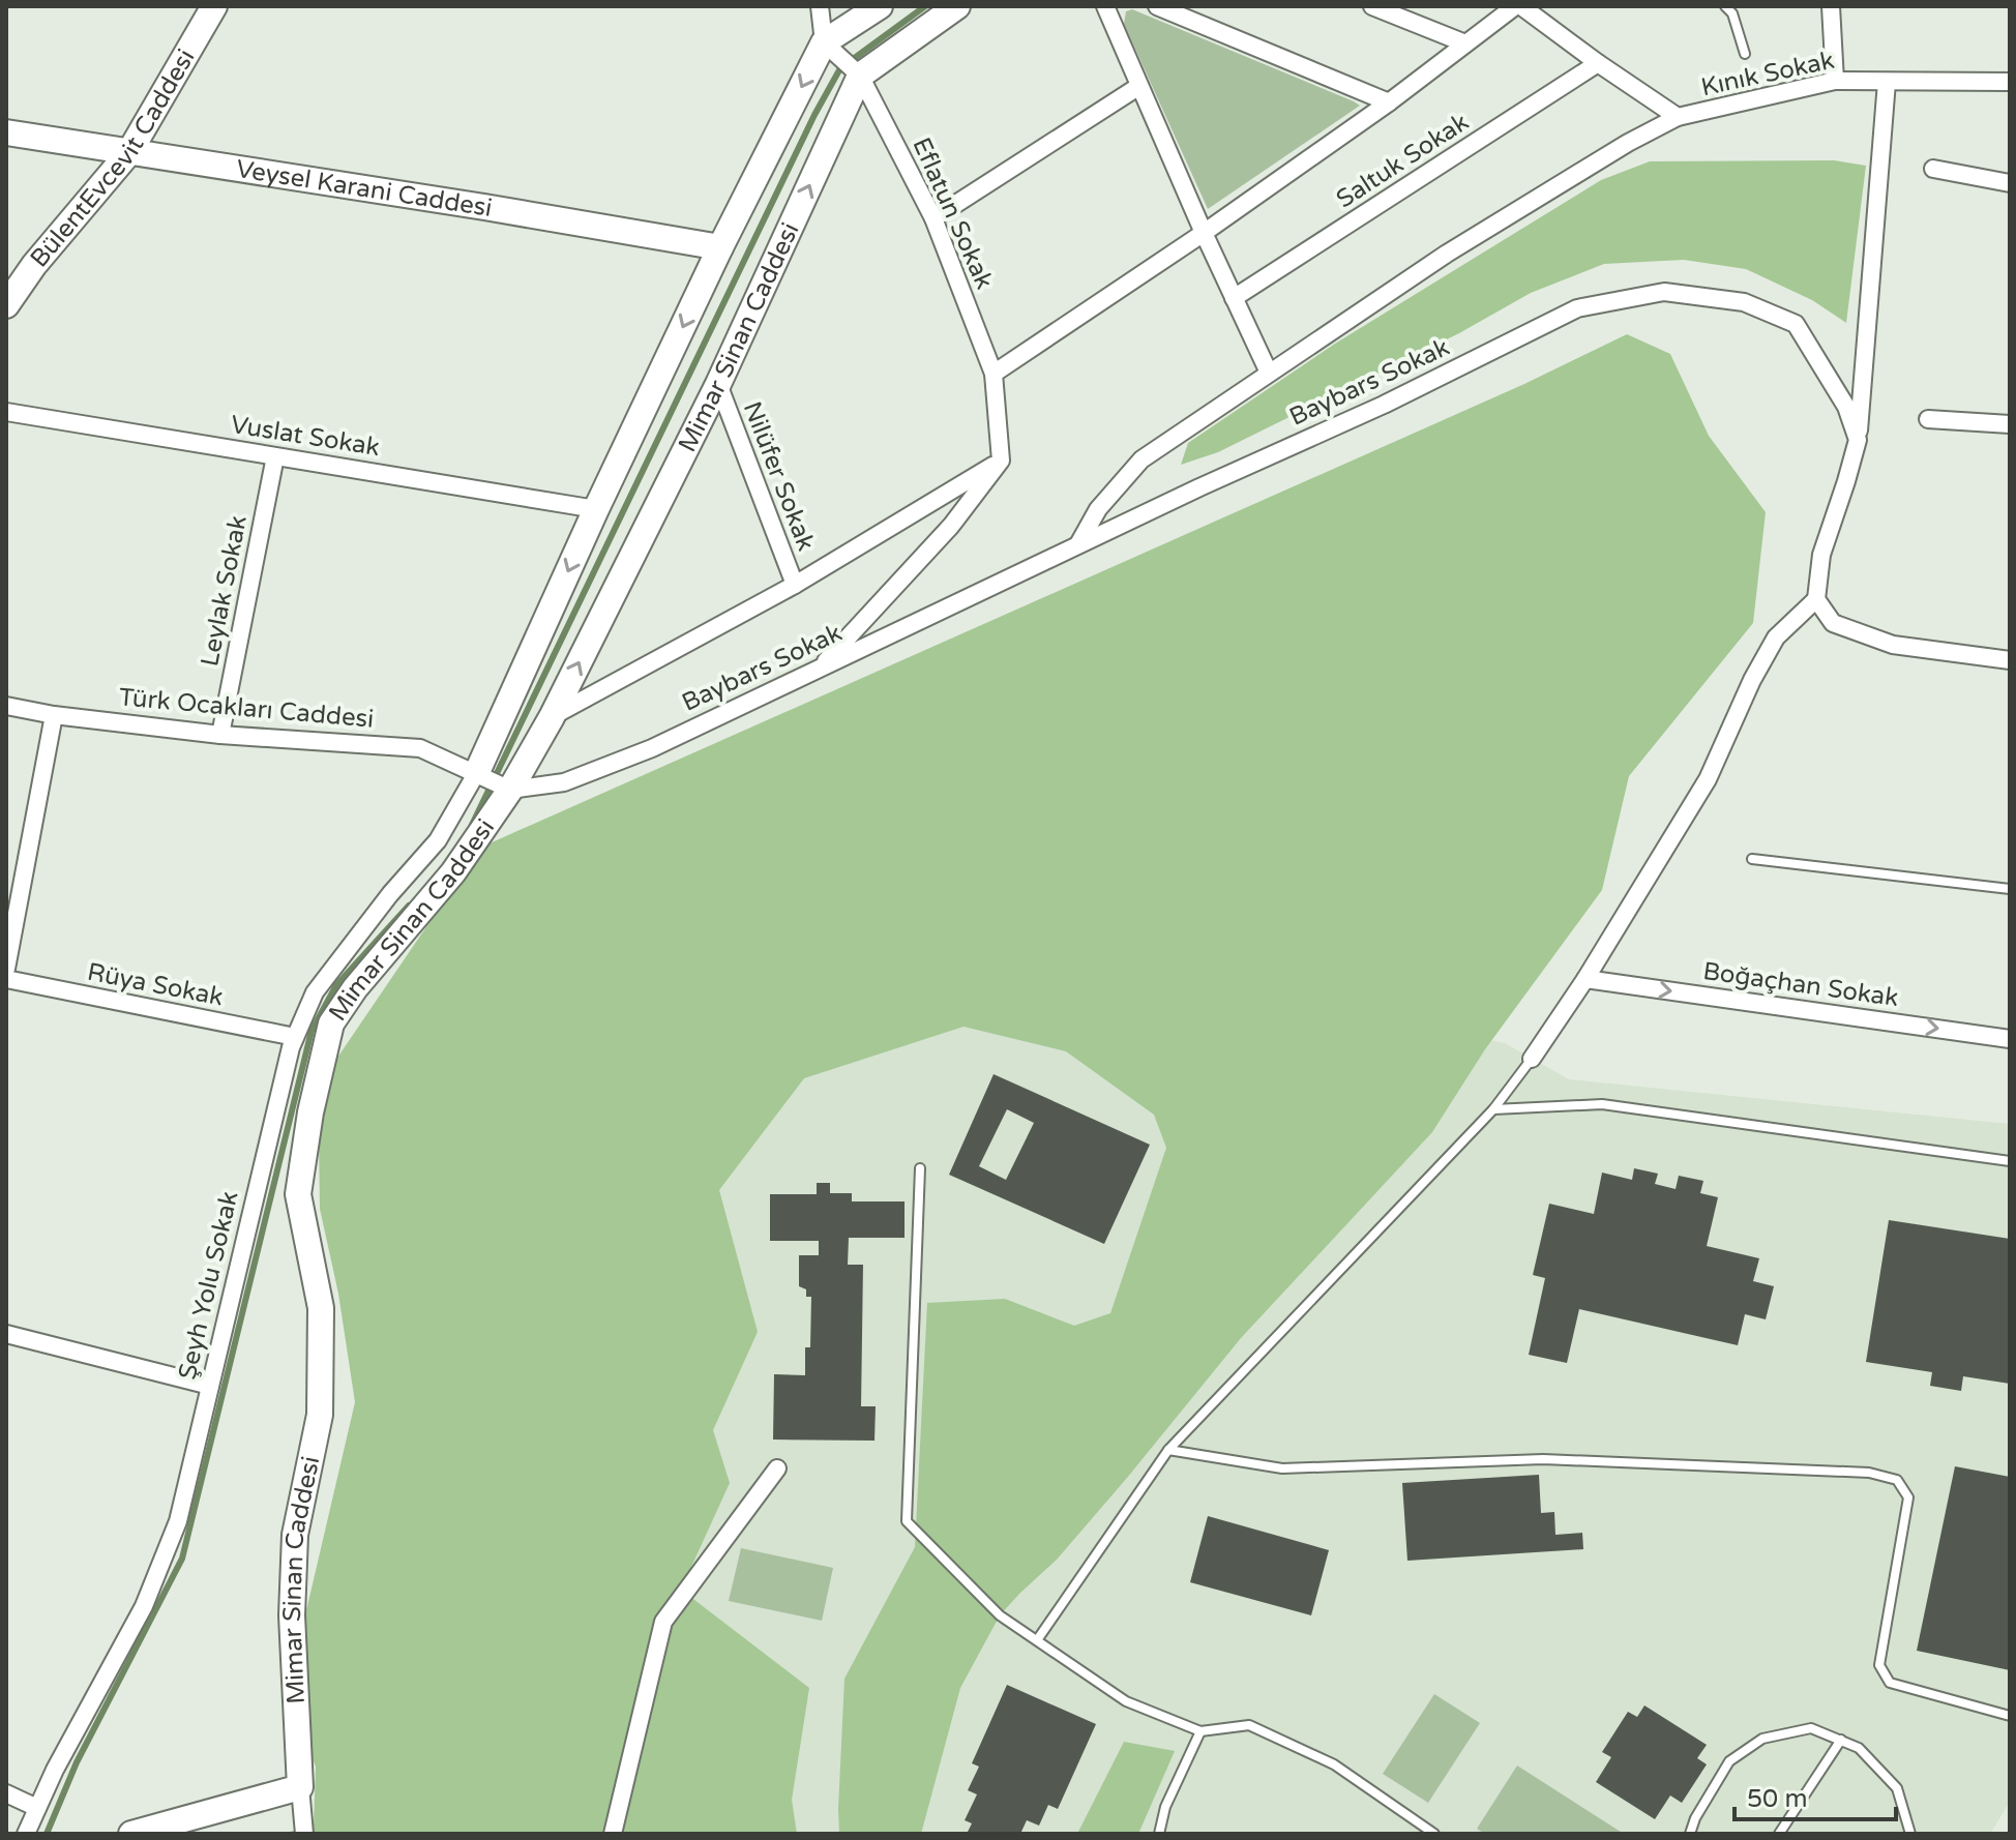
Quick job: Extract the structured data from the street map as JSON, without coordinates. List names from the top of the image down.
{
  "streets": {
    "street": [
      "Kınık Sokak",
      "BülentEvcevit Caddesi",
      "Saltuk Sokak",
      "Veysel Karani Caddesi",
      "Eflatun Sokak",
      "Mimar Sinan Caddesi",
      "Baybars Sokak",
      "Vuslat Sokak",
      "Nilüfer Sokak",
      "Leylak Sokak",
      "Türk Ocakları Caddesi",
      "Rüya Sokak",
      "Boğaçhan Sokak",
      "Şeyh Yolu Sokak"
    ]
  },
  "crossings": [
    ["Kınık Sokak", "Saltuk Sokak"],
    ["BülentEvcevit Caddesi", "Veysel Karani Caddesi"],
    ["Veysel Karani Caddesi", "Mimar Sinan Caddesi"],
    ["Eflatun Sokak", "Mimar Sinan Caddesi"],
    ["Mimar Sinan Caddesi", "Baybars Sokak"],
    ["Mimar Sinan Caddesi", "Vuslat Sokak"],
    ["Mimar Sinan Caddesi", "Nilüfer Sokak"],
    ["Mimar Sinan Caddesi", "Türk Ocakları Caddesi"],
    ["Mimar Sinan Caddesi", "Şeyh Yolu Sokak"],
    ["Baybars Sokak", "Türk Ocakları Caddesi"],
    ["Vuslat Sokak", "Leylak Sokak"],
    ["Leylak Sokak", "Türk Ocakları Caddesi"],
    ["Türk Ocakları Caddesi", "Şeyh Yolu Sokak"],
    ["Rüya Sokak", "Şeyh Yolu Sokak"]
  ],
  "one_way": ["Boğaçhan Sokak"],
  "scale_bar": "50 m"
}
